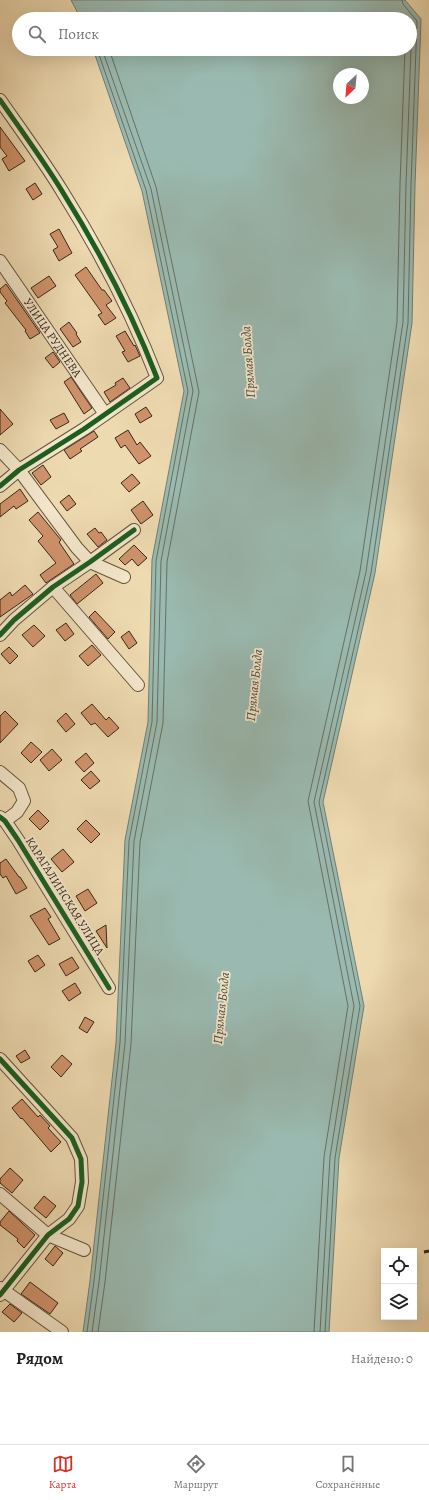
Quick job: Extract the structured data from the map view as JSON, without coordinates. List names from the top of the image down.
{
  "streets": {
    "street": ["УЛИЦА РУДНЕВА", "КАРАГАЛИНСКАЯ УЛИЦА"]
  },
  "water": ["Прямая Болда"],
  "north": "bottom left",
  "page": {
    "search": "Поиск",
    "heading": ["Рядом", "Найдено: 0"],
    "nav": ["Карта", "Маршрут", "Сохранённые"]
  }
}
